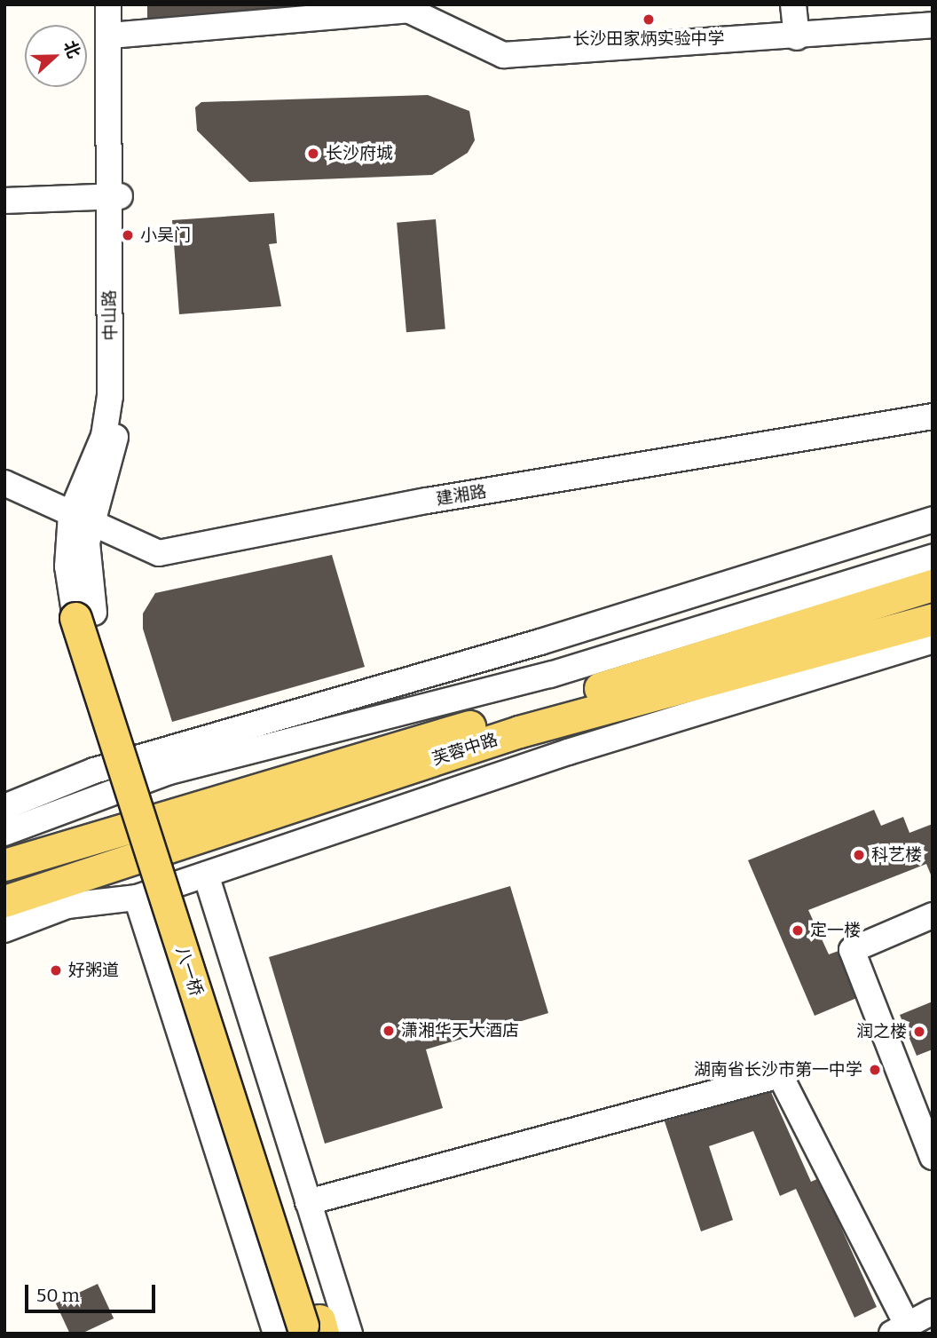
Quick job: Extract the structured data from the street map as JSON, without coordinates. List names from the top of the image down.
{
  "streets": {
    "main road": ["芙蓉中路", "八一桥"],
    "street": ["中山路", "建湘路"]
  },
  "crossings": [
    ["中山路", "建湘路"],
    ["中山路", "八一桥"]
  ],
  "places": [
    "长沙田家炳实验中学",
    "长沙府城",
    "小吴门",
    "科艺楼",
    "定一楼",
    "好粥道",
    "潇湘华天大酒店",
    "润之楼",
    "湖南省长沙市第一中学"
  ],
  "scale_bar": "50 m",
  "north": "right"
}
